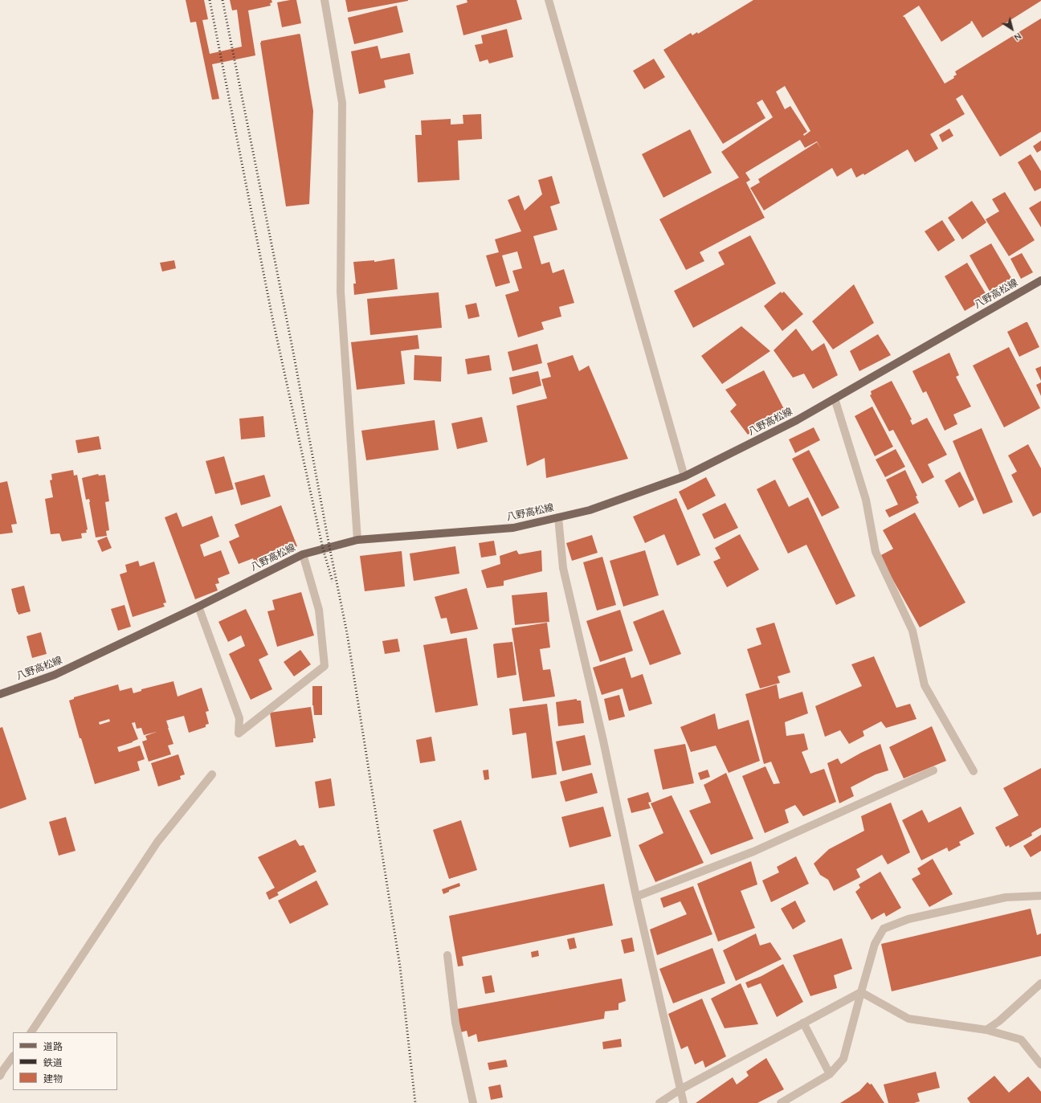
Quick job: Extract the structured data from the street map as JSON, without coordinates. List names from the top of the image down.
{
  "streets": {
    "main road": ["八野高松線"]
  },
  "legend": ["道路", "鉄道", "建物"],
  "north": "bottom right"
}
